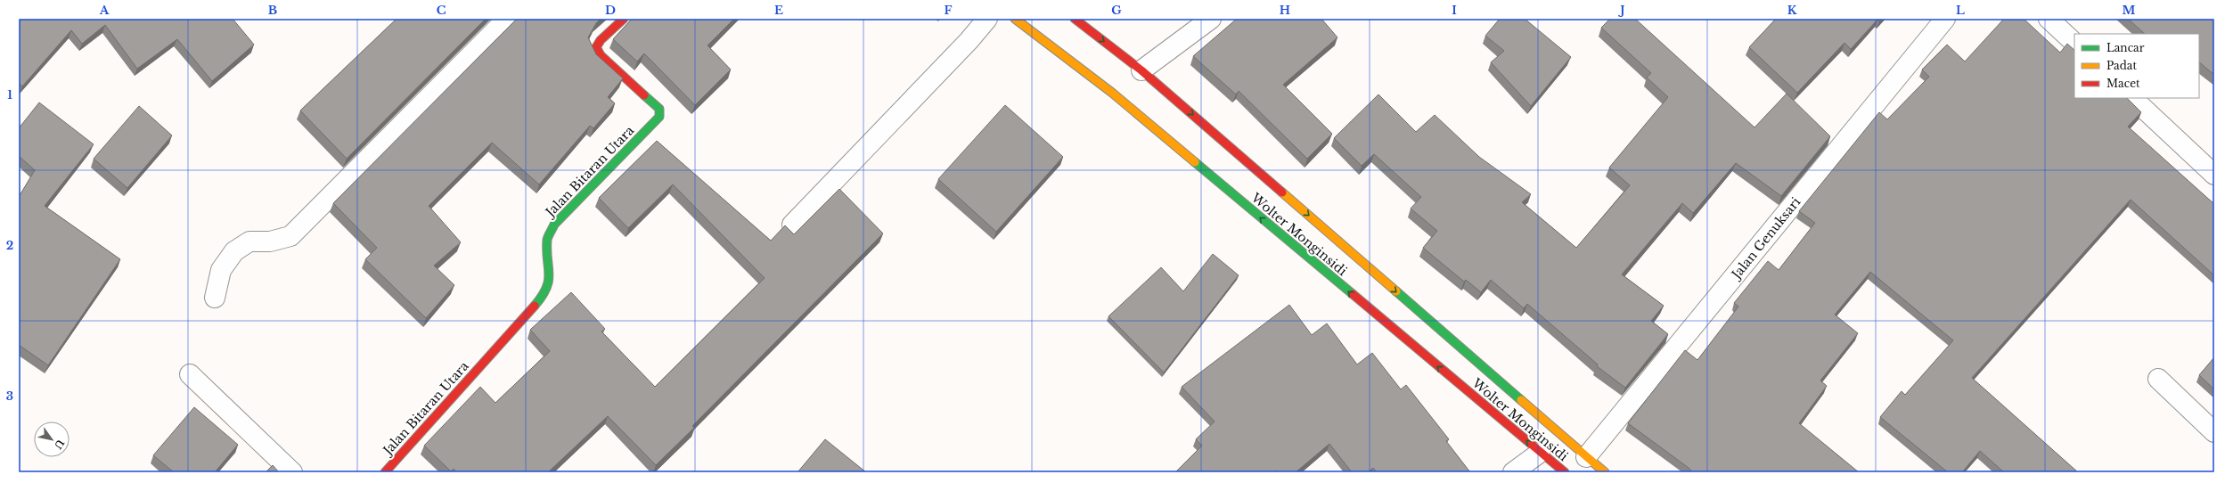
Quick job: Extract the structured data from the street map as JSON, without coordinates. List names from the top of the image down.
{
  "streets": {
    "main road": ["Jalan Bitaran Utara", "Wolter Monginsidi"],
    "street": ["Jalan Genuksari"]
  },
  "crossings": [
    ["Wolter Monginsidi", "Jalan Genuksari"]
  ],
  "legend": ["Lancar", "Padat", "Macet"],
  "north": "bottom right",
  "grid": {
    "columns": [
      "A",
      "B",
      "C",
      "D",
      "E",
      "F",
      "G",
      "H",
      "I",
      "J",
      "K",
      "L",
      "M"
    ],
    "rows": ["1", "2", "3"]
  }
}
